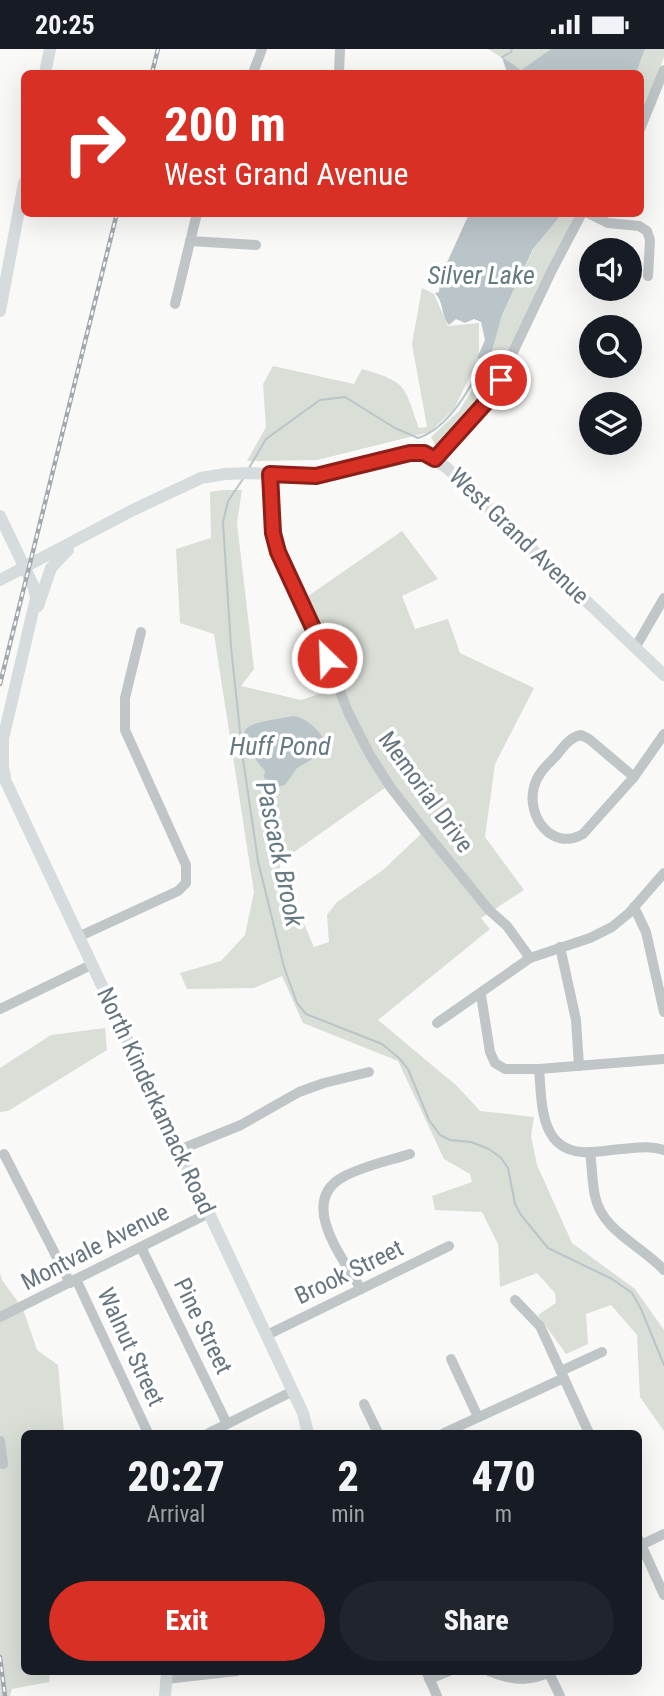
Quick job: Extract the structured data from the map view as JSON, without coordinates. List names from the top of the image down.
{
  "streets": {
    "main road": ["West Grand Avenue", "North Kinderkamack Road"],
    "street": [
      "Memorial Drive",
      "Montvale Avenue",
      "Brook Street",
      "Pine Street",
      "Walnut Street"
    ]
  },
  "crossings": [
    ["West Grand Avenue", "Memorial Drive"],
    ["North Kinderkamack Road", "Montvale Avenue"],
    ["North Kinderkamack Road", "Brook Street"],
    ["Montvale Avenue", "Pine Street"],
    ["Montvale Avenue", "Walnut Street"]
  ],
  "water": ["Silver Lake", "Huff Pond", "Pascack Brook"],
  "page": {
    "status": "20:25",
    "turn": ["200 m", "West Grand Avenue"],
    "eta": [
      "20:27",
      "Arrival",
      "2",
      "min",
      "470",
      "m"
    ],
    "buttons": ["Exit", "Share"]
  }
}
